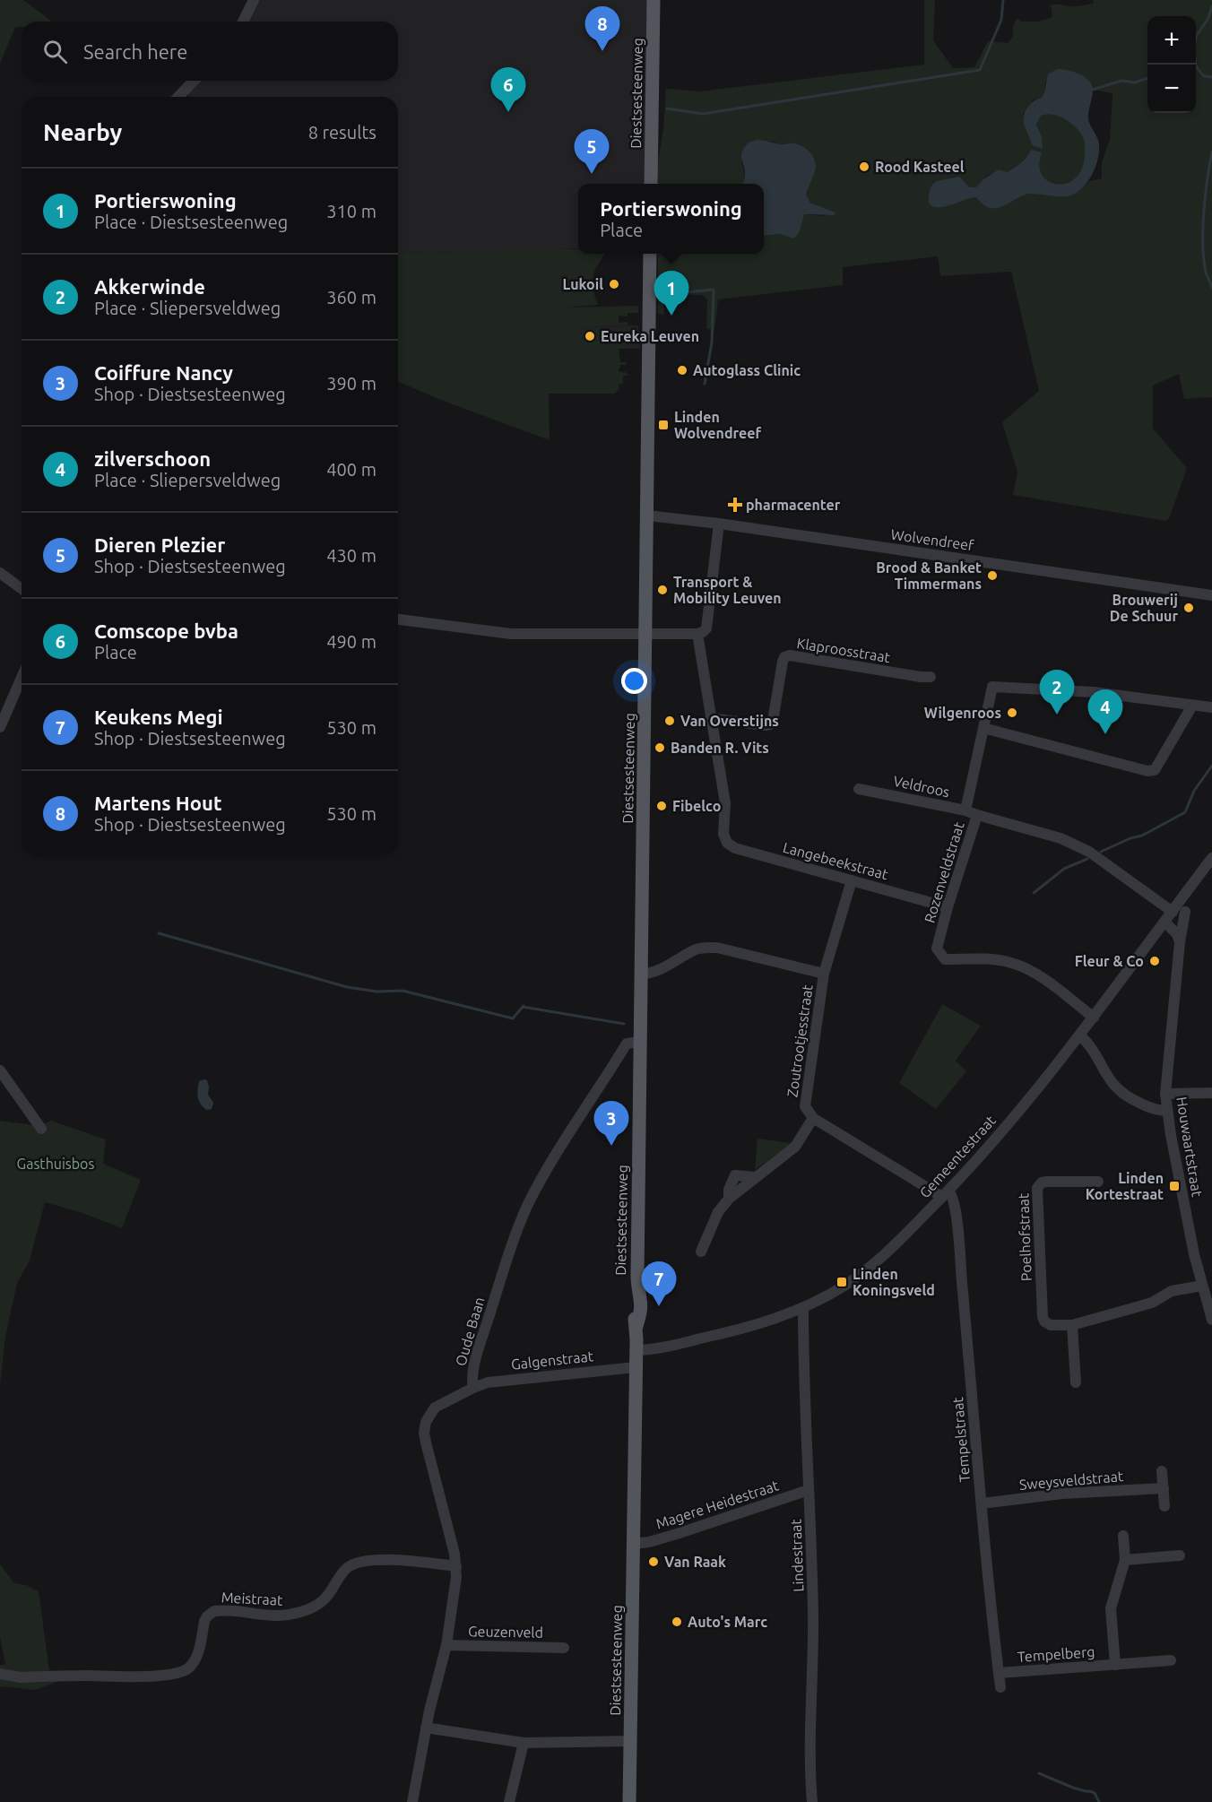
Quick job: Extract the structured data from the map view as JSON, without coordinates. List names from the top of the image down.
{
  "streets": {
    "main road": ["Diestsesteenweg"],
    "street": [
      "Wolvendreef",
      "Klaproosstraat",
      "Veldroos",
      "Langebeekstraat",
      "Rozenveldstraat",
      "Zoutrootjesstraat",
      "Houwaartstraat",
      "Gemeentestraat",
      "Poelhofstraat",
      "Oude Baan",
      "Galgenstraat",
      "Tempelstraat",
      "Sweysveldstraat",
      "Magere Heidestraat",
      "Lindestraat",
      "Meistraat",
      "Geuzenveld",
      "Tempelberg"
    ]
  },
  "crossings": [
    ["Diestsesteenweg", "Wolvendreef"],
    ["Diestsesteenweg", "Zoutrootjesstraat"],
    ["Diestsesteenweg", "Gemeentestraat"],
    ["Diestsesteenweg", "Oude Baan"],
    ["Diestsesteenweg", "Galgenstraat"],
    ["Diestsesteenweg", "Magere Heidestraat"],
    ["Klaproosstraat", "Langebeekstraat"],
    ["Veldroos", "Rozenveldstraat"],
    ["Langebeekstraat", "Rozenveldstraat"],
    ["Rozenveldstraat", "Gemeentestraat"],
    ["Houwaartstraat", "Poelhofstraat"],
    ["Gemeentestraat", "Tempelstraat"],
    ["Gemeentestraat", "Lindestraat"],
    ["Oude Baan", "Galgenstraat"],
    ["Oude Baan", "Meistraat"],
    ["Oude Baan", "Geuzenveld"],
    ["Tempelstraat", "Sweysveldstraat"],
    ["Tempelstraat", "Tempelberg"],
    ["Magere Heidestraat", "Lindestraat"]
  ],
  "parks": ["Gasthuisbos"],
  "places": {
    "other": [
      "Rood Kasteel",
      "Lukoil",
      "Eureka Leuven",
      "Autoglass Clinic",
      "Brood & Banket Timmermans",
      "Transport & Mobility Leuven",
      "Brouwerij De Schuur",
      "Wilgenroos",
      "Van Overstijns",
      "Banden R. Vits",
      "Fibelco",
      "Fleur & Co",
      "Van Raak",
      "Auto's Marc"
    ],
    "transit": ["Linden Wolvendreef", "Linden Kortestraat", "Linden Koningsveld"],
    "health": ["pharmacenter"]
  },
  "page": {
    "pins": [
      "8",
      "6",
      "5",
      "1",
      "2",
      "4",
      "3",
      "7"
    ],
    "map_buttons": ["+", "−"],
    "search": "Search here",
    "heading": ["Nearby", "8 results"],
    "list": [
      {
        "mark": "1",
        "name": "Portierswoning",
        "note": "Place · Diestsesteenweg",
        "value": "310 m"
      },
      {
        "mark": "2",
        "name": "Akkerwinde",
        "note": "Place · Sliepersveldweg",
        "value": "360 m"
      },
      {
        "mark": "3",
        "name": "Coiffure Nancy",
        "note": "Shop · Diestsesteenweg",
        "value": "390 m"
      },
      {
        "mark": "4",
        "name": "zilverschoon",
        "note": "Place · Sliepersveldweg",
        "value": "400 m"
      },
      {
        "mark": "5",
        "name": "Dieren Plezier",
        "note": "Shop · Diestsesteenweg",
        "value": "430 m"
      },
      {
        "mark": "6",
        "name": "Comscope bvba",
        "note": "Place",
        "value": "490 m"
      },
      {
        "mark": "7",
        "name": "Keukens Megi",
        "note": "Shop · Diestsesteenweg",
        "value": "530 m"
      },
      {
        "mark": "8",
        "name": "Martens Hout",
        "note": "Shop · Diestsesteenweg",
        "value": "530 m"
      }
    ],
    "popup": ["Portierswoning", "Place"]
  }
}
